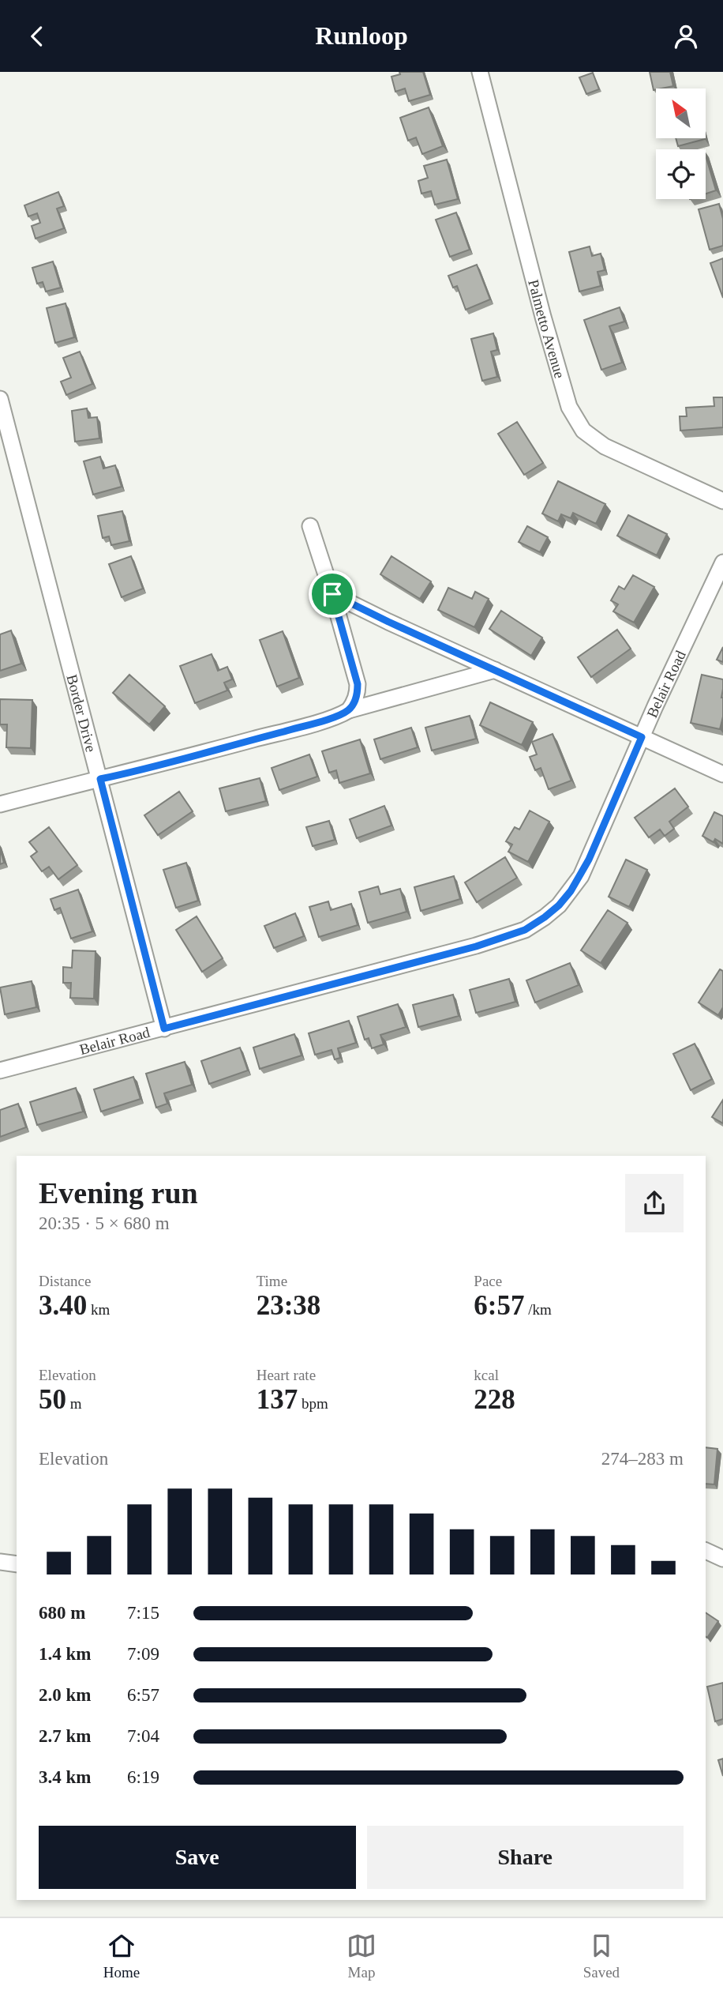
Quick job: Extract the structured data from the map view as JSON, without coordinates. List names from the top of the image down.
{
  "streets": {
    "street": ["Palmetto Avenue", "Belair Road", "Border Drive"]
  },
  "crossings": [
    ["Belair Road", "Border Drive"]
  ],
  "north": "top left",
  "page": {
    "header": "Runloop",
    "heading": ["Evening run", "20:35 · 5 × 680 m"],
    "stats": [
      ["Distance", "3.40 km"],
      ["Time", "23:38"],
      ["Pace", "6:57 /km"],
      ["Elevation", "50 m"],
      ["Heart rate", "137 bpm"],
      ["kcal", "228"]
    ],
    "chart": ["Elevation", "274–283 m"],
    "list": [
      {
        "name": "680 m",
        "note": "7:15"
      },
      {
        "name": "1.4 km",
        "note": "7:09"
      },
      {
        "name": "2.0 km",
        "note": "6:57"
      },
      {
        "name": "2.7 km",
        "note": "7:04"
      },
      {
        "name": "3.4 km",
        "note": "6:19"
      }
    ],
    "buttons": ["Save", "Share"],
    "tabs": ["Home", "Map", "Saved"]
  }
}
